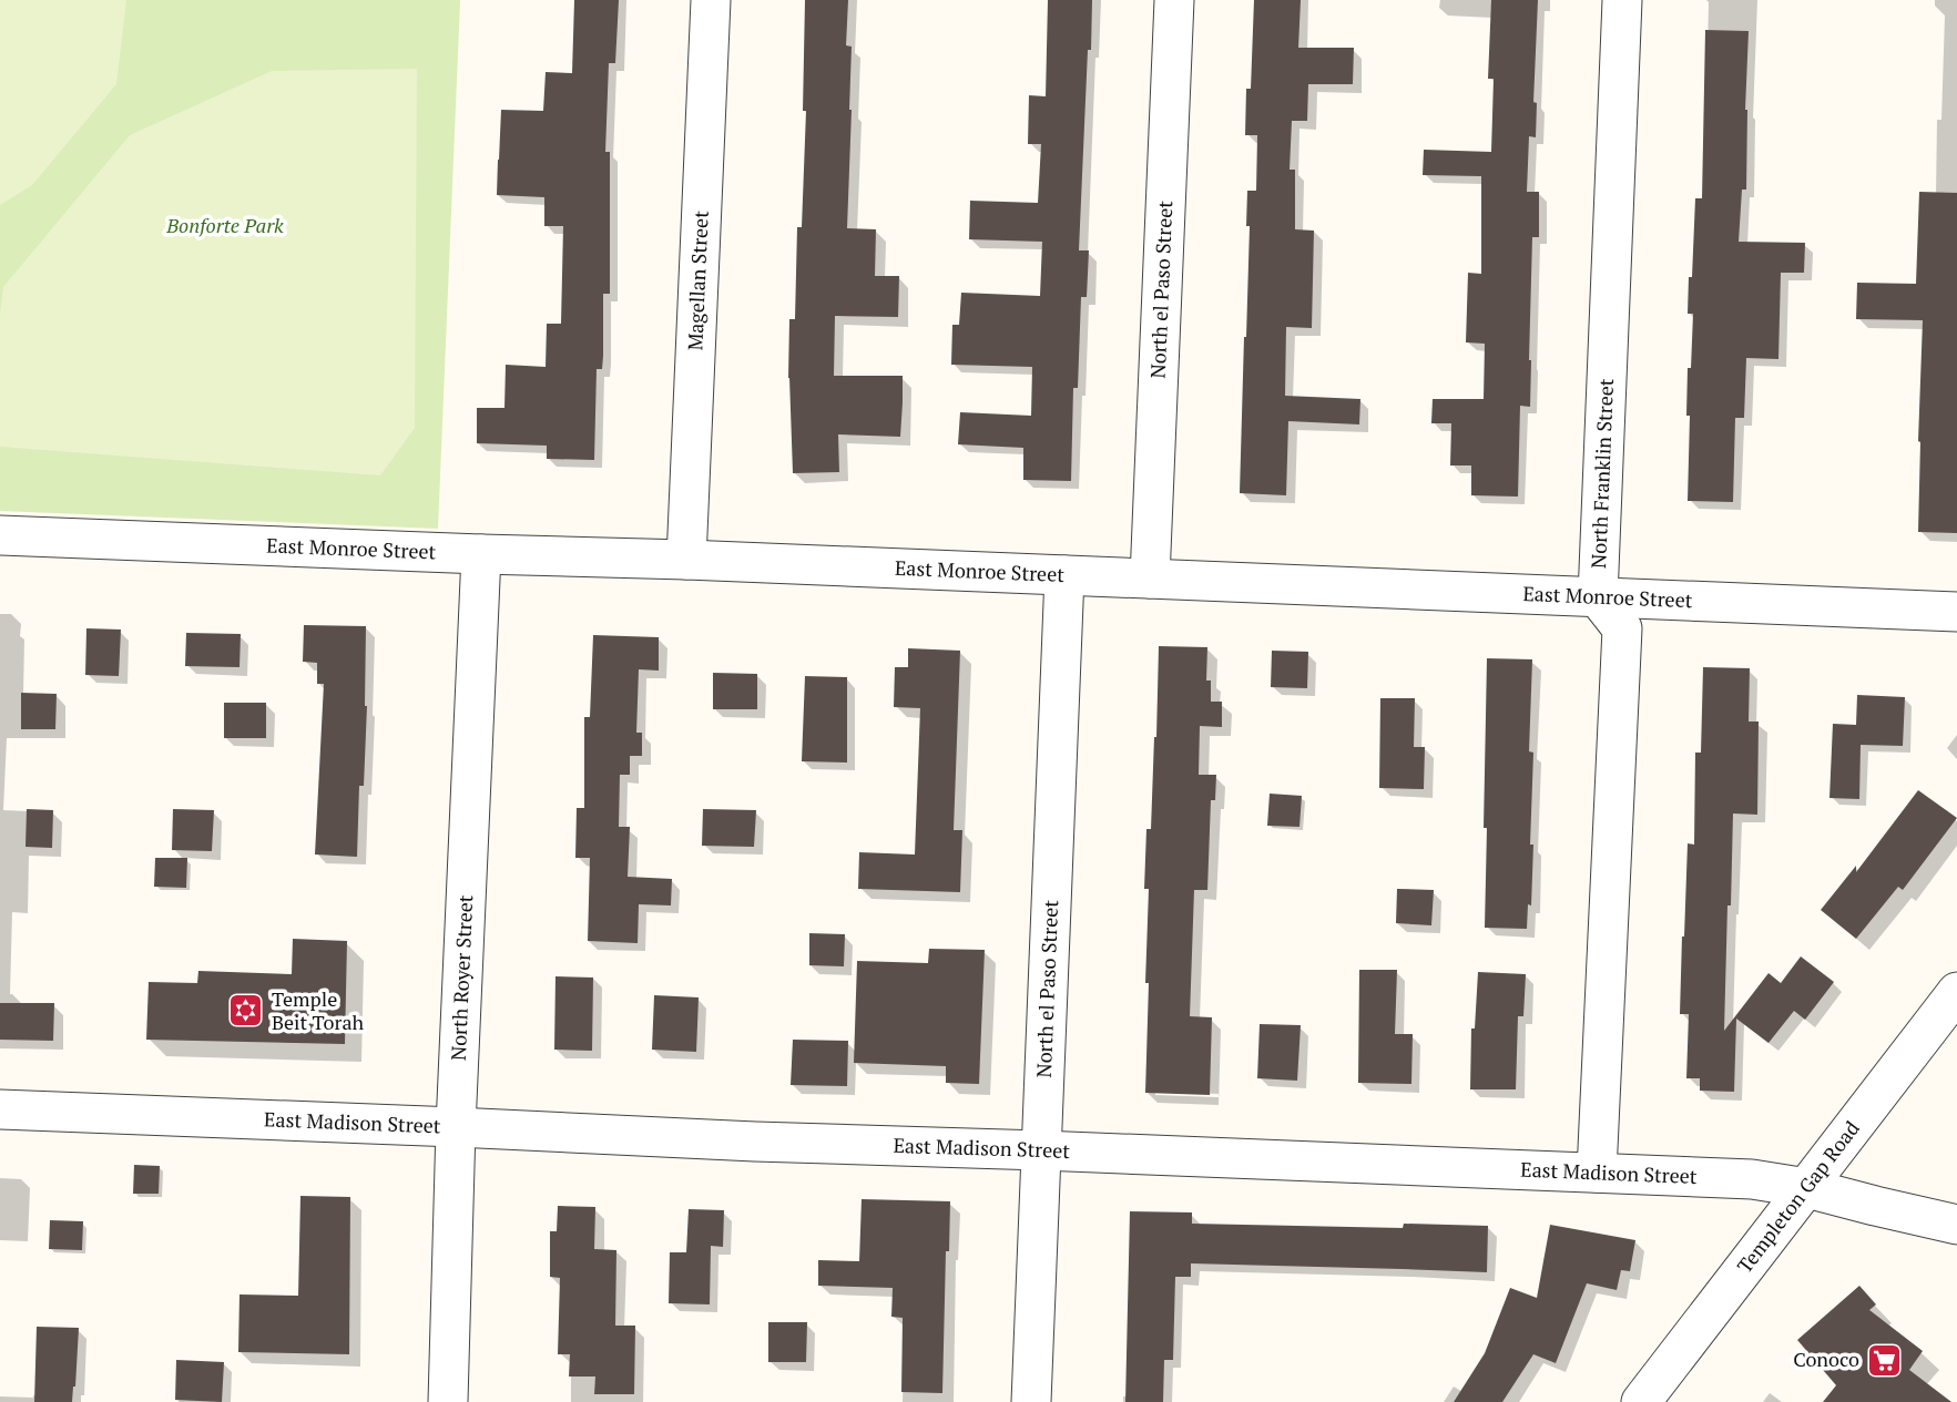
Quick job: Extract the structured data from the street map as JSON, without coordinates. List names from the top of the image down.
{
  "streets": {
    "street": [
      "Magellan Street",
      "North el Paso Street",
      "North Franklin Street",
      "East Monroe Street",
      "North Royer Street",
      "East Madison Street",
      "Templeton Gap Road"
    ]
  },
  "crossings": [
    ["Magellan Street", "East Monroe Street"],
    ["North el Paso Street", "East Monroe Street"],
    ["North el Paso Street", "East Madison Street"],
    ["North Franklin Street", "East Monroe Street"],
    ["North Franklin Street", "East Madison Street"],
    ["East Monroe Street", "North Royer Street"],
    ["North Royer Street", "East Madison Street"],
    ["East Madison Street", "Templeton Gap Road"]
  ],
  "parks": ["Bonforte Park"],
  "places": {
    "synagogue": ["Temple Beit Torah"],
    "supermarket": ["Conoco"]
  }
}
